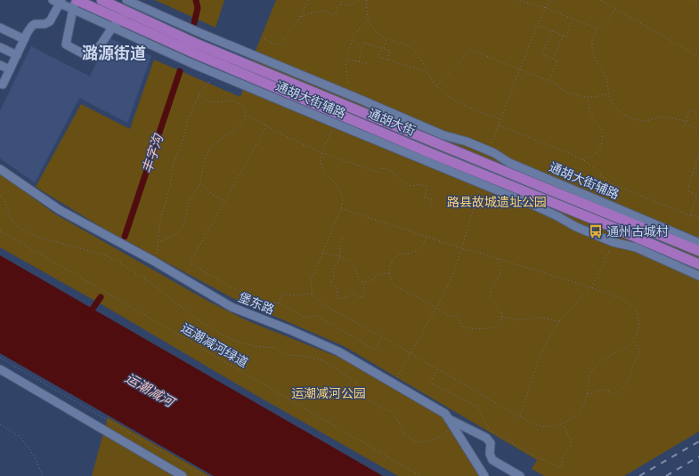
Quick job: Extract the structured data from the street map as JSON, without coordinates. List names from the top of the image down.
{
  "streets": {
    "main road": ["通胡大街"],
    "street": ["通胡大街辅路", "堡东路"],
    "path": ["运潮减河绿道"]
  },
  "districts": ["潞源街道"],
  "water": ["丰字沟", "运潮减河"],
  "parks": ["路县故城遗址公园", "运潮减河公园"],
  "places": {
    "bus stop": ["通州古城村"]
  }
}
